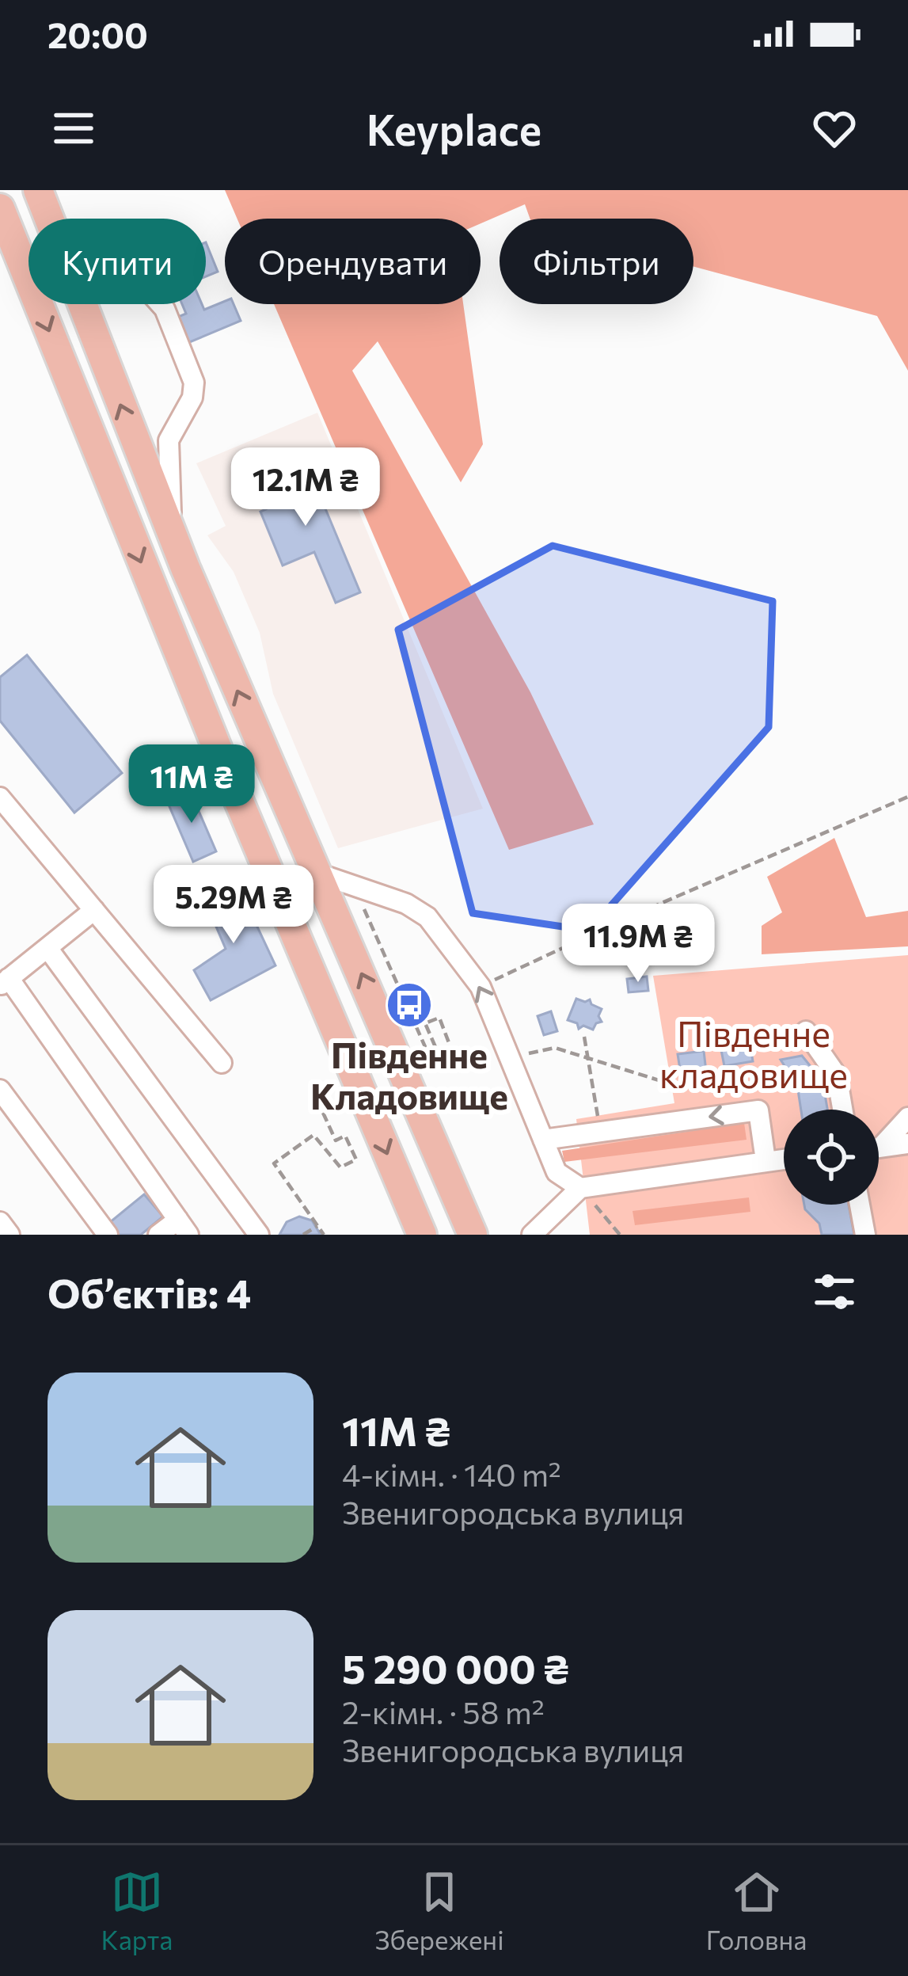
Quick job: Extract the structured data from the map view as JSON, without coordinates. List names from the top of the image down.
{
  "parks": ["Південне кладовище"],
  "places": {
    "bus stop": ["Південне Кладовище"]
  },
  "page": {
    "status": "20:00",
    "header": "Keyplace",
    "chip": ["Купити", "Орендувати", "Фільтри"],
    "price": [
      "12.1M ₴",
      "11M ₴",
      "5.29M ₴",
      "11.9M ₴"
    ],
    "heading": "Об’єктів: 4",
    "list": [
      {
        "name": "11M ₴",
        "note": "4-кімн. · 140 m² · Звенигородська вулиця"
      },
      {
        "name": "5 290 000 ₴",
        "note": "2-кімн. · 58 m² · Звенигородська вулиця"
      }
    ],
    "tabs": ["Карта", "Збережені", "Головна"]
  }
}
